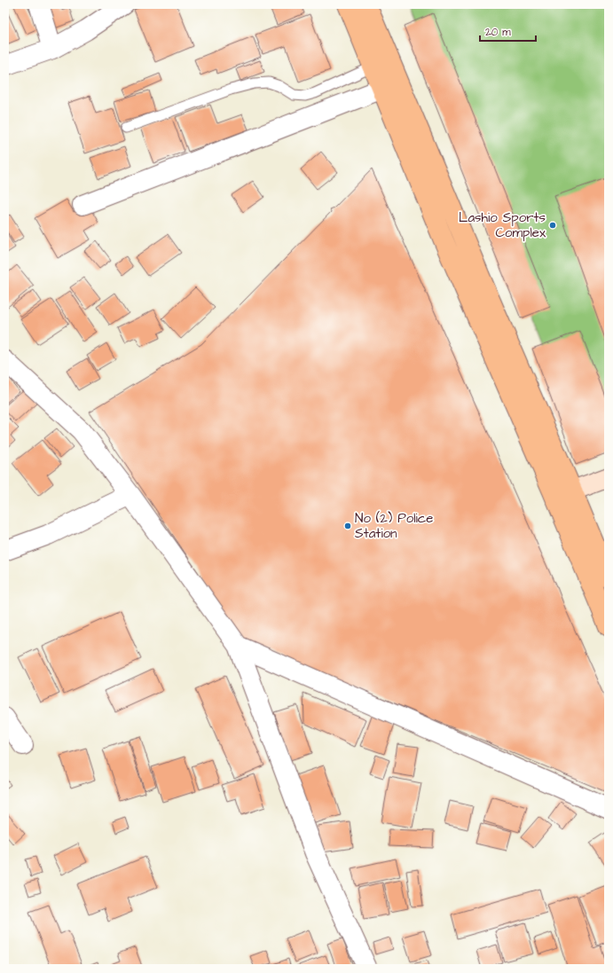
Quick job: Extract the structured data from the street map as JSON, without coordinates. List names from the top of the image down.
{
  "places": ["Lashio Sports Complex", "No (2) Police Station"],
  "scale_bar": "20 m"
}
